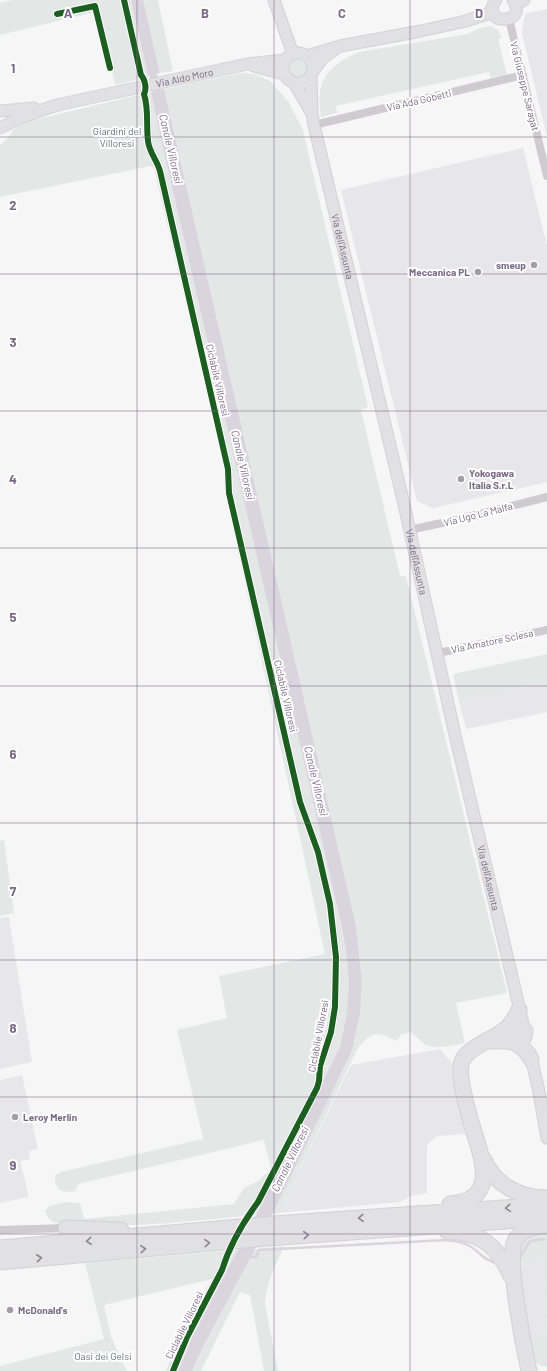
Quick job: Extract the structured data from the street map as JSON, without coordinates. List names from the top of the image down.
{
  "streets": {
    "street": [
      "Via Aldo Moro",
      "Via Giuseppe Saragat",
      "Via Ada Gobetti",
      "Via dell'Assunta",
      "Via Ugo La Malfa",
      "Via Amatore Sciesa"
    ],
    "cycle path": ["Ciclabile Villoresi"]
  },
  "crossings": [
    ["Via Aldo Moro", "Via dell'Assunta"],
    ["Via Giuseppe Saragat", "Via Ada Gobetti"],
    ["Via Ada Gobetti", "Via dell'Assunta"],
    ["Via dell'Assunta", "Via Ugo La Malfa"],
    ["Via dell'Assunta", "Via Amatore Sciesa"]
  ],
  "water": ["Canale Villoresi"],
  "parks": ["Giardini del Villoresi", "Oasi dei Gelsi"],
  "places": [
    "smeup",
    "Meccanica PL",
    "Yokogawa Italia S.r.L",
    "Leroy Merlin",
    "McDonald's"
  ],
  "grid": {
    "columns": [
      "A",
      "B",
      "C",
      "D"
    ],
    "rows": [
      "1",
      "2",
      "3",
      "4",
      "5",
      "6",
      "7",
      "8",
      "9"
    ]
  }
}
